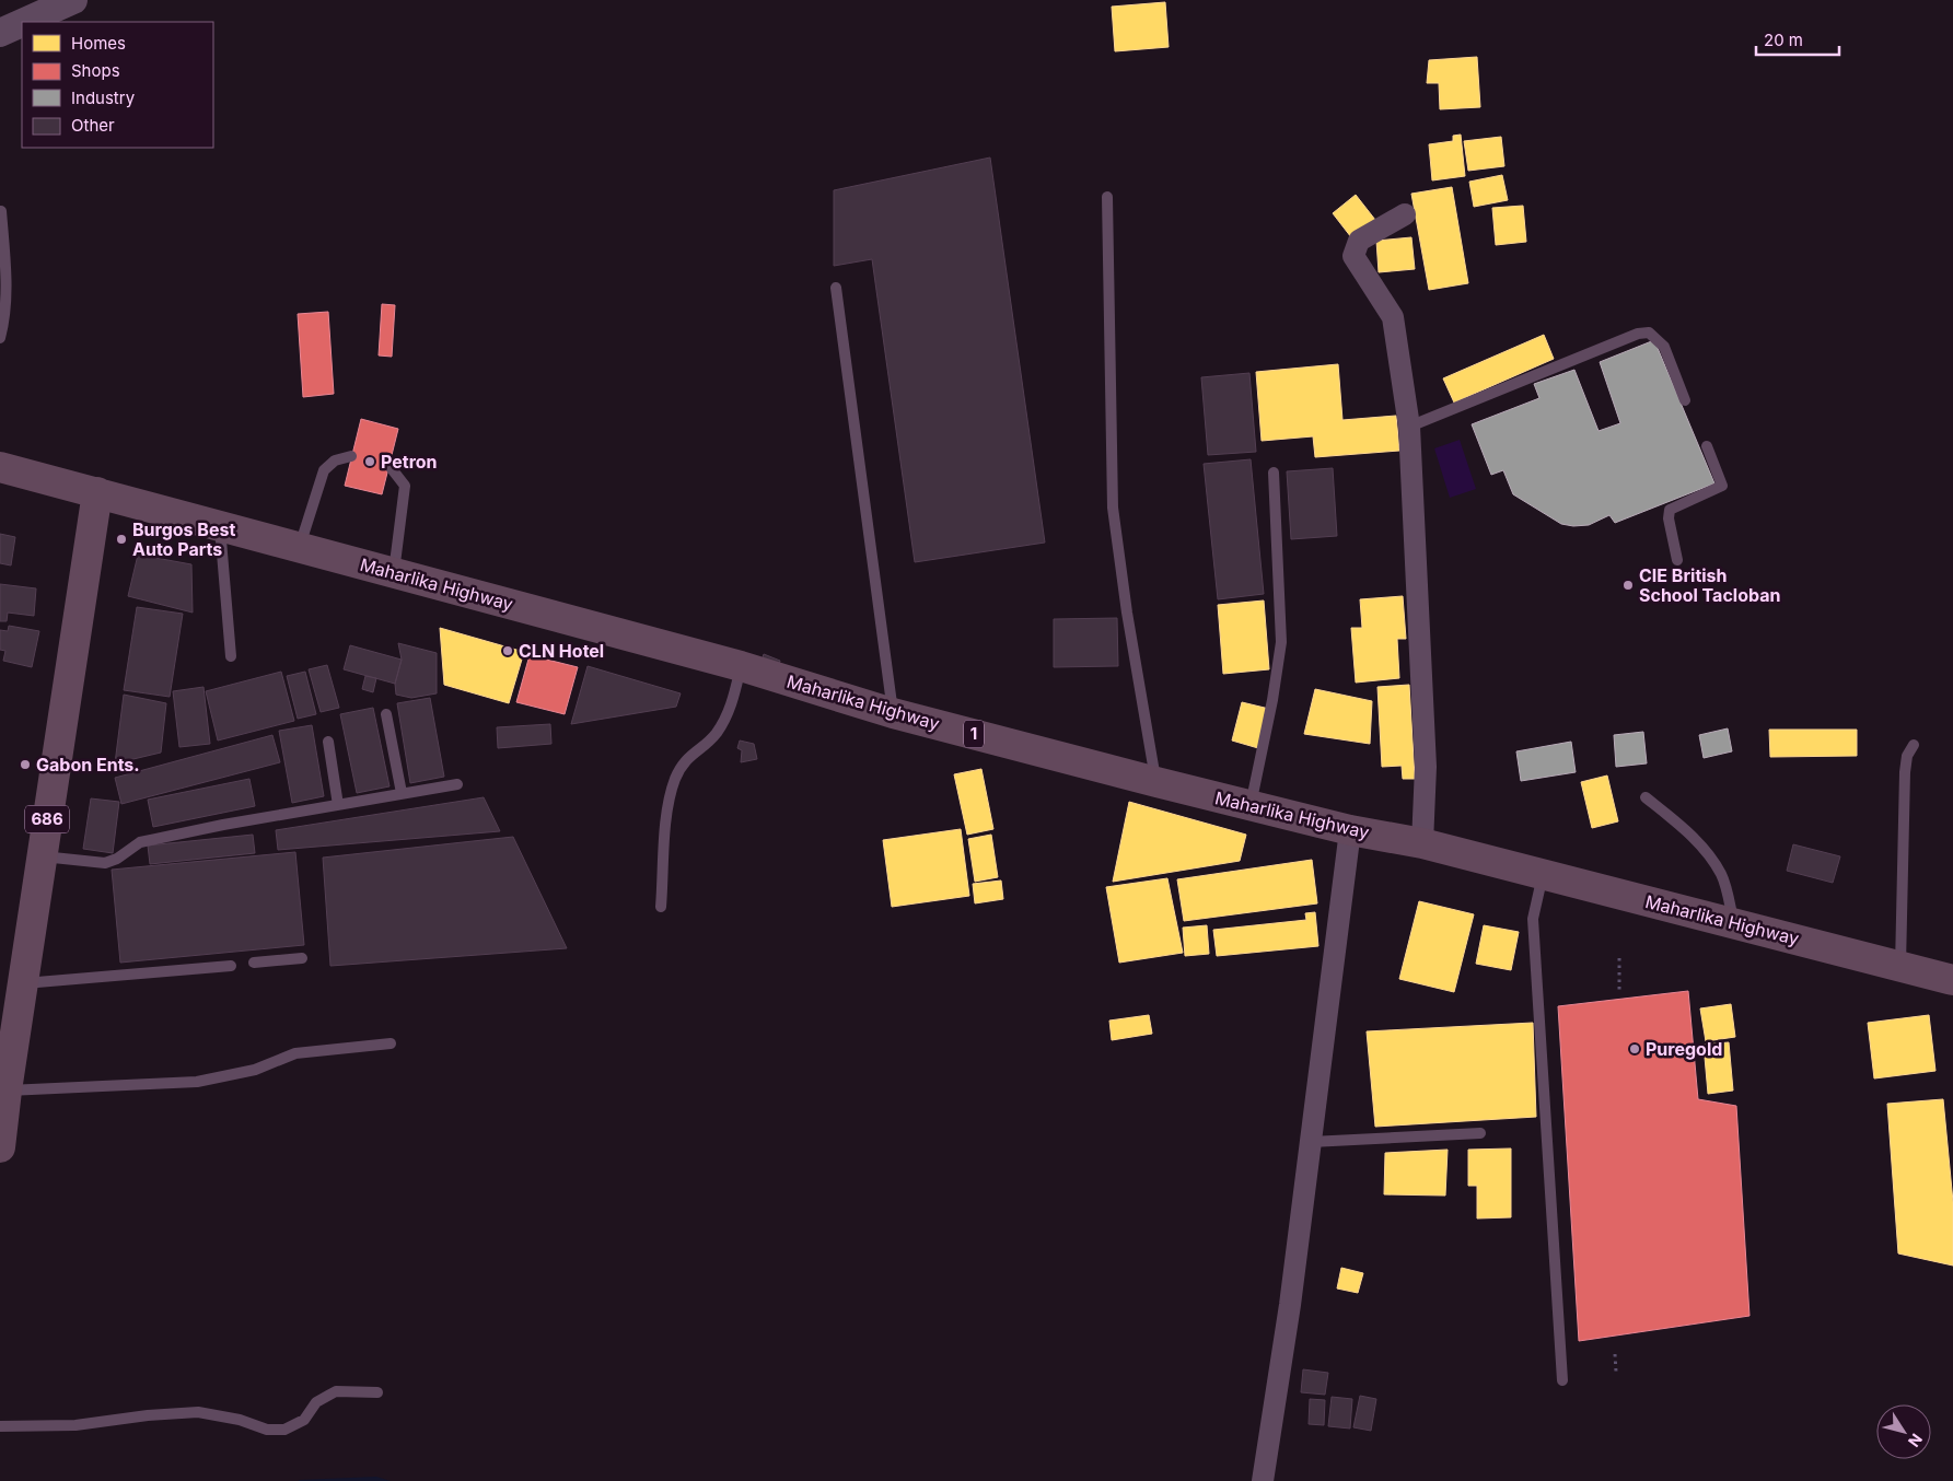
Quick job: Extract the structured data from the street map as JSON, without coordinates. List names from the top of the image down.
{
  "streets": {
    "main road": ["Maharlika Highway", "1", "686"]
  },
  "crossings": [
    ["Maharlika Highway", "686"]
  ],
  "places": [
    "Petron",
    "Burgos Best Auto Parts",
    "CIE British School Tacloban",
    "CLN Hotel",
    "Gabon Ents.",
    "Puregold"
  ],
  "legend": [
    "Homes",
    "Shops",
    "Industry",
    "Other"
  ],
  "scale_bar": "20 m",
  "north": "bottom right"
}
